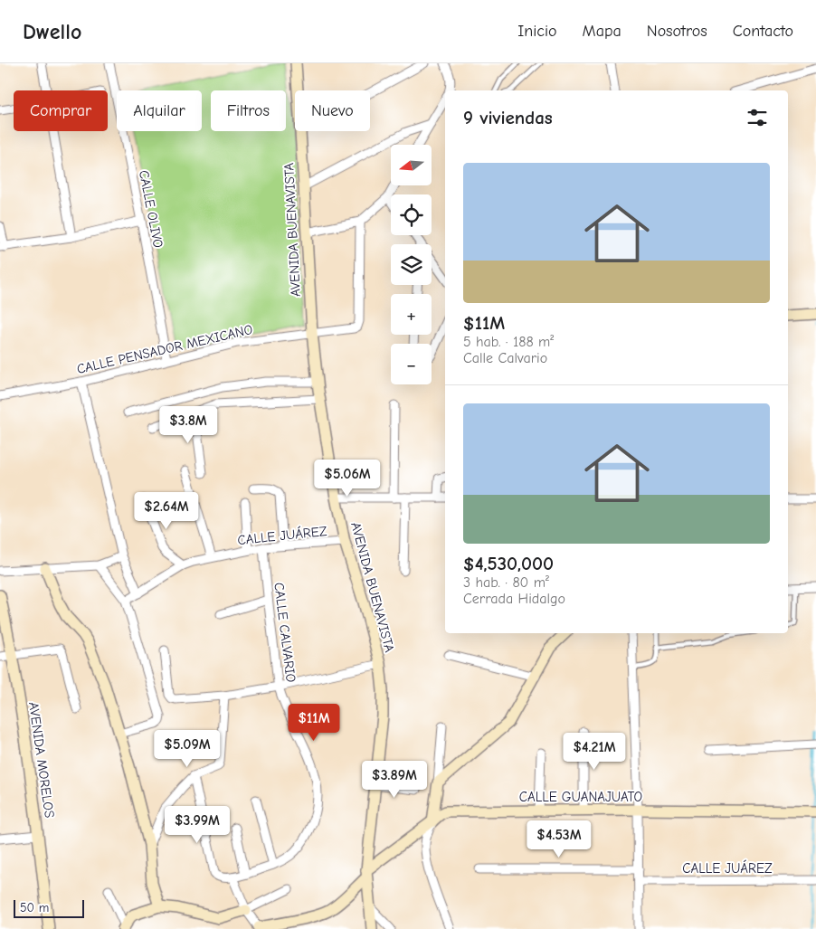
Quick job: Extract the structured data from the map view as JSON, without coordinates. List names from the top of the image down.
{
  "streets": {
    "street": [
      "CALLE OLIVO",
      "AVENIDA BUENAVISTA",
      "CALLE PENSADOR MEXICANO",
      "CALLE JUÁREZ",
      "CALLE CALVARIO",
      "AVENIDA MORELOS",
      "CALLE GUANAJUATO"
    ]
  },
  "crossings": [
    ["CALLE OLIVO", "CALLE PENSADOR MEXICANO"],
    ["AVENIDA BUENAVISTA", "CALLE PENSADOR MEXICANO"],
    ["AVENIDA BUENAVISTA", "CALLE JUÁREZ"],
    ["AVENIDA BUENAVISTA", "CALLE GUANAJUATO"],
    ["CALLE JUÁREZ", "CALLE CALVARIO"]
  ],
  "scale_bar": "50 m",
  "north": "left",
  "page": {
    "header": "Dwello",
    "nav": [
      "Inicio",
      "Mapa",
      "Nosotros",
      "Contacto"
    ],
    "chip": [
      "Comprar",
      "Alquilar",
      "Filtros",
      "Nuevo"
    ],
    "heading": "9 viviendas",
    "map_buttons": ["+", "−"],
    "list": [
      {
        "name": "$11M",
        "note": "5 hab. · 188 m² · Calle Calvario"
      },
      {
        "name": "$4,530,000",
        "note": "3 hab. · 80 m² · Cerrada Hidalgo"
      }
    ],
    "price": [
      "$3.8M",
      "$5.06M",
      "$2.64M",
      "$11M",
      "$5.09M",
      "$4.21M",
      "$3.89M",
      "$3.99M",
      "$4.53M"
    ],
    "scale": "50 m"
  }
}
